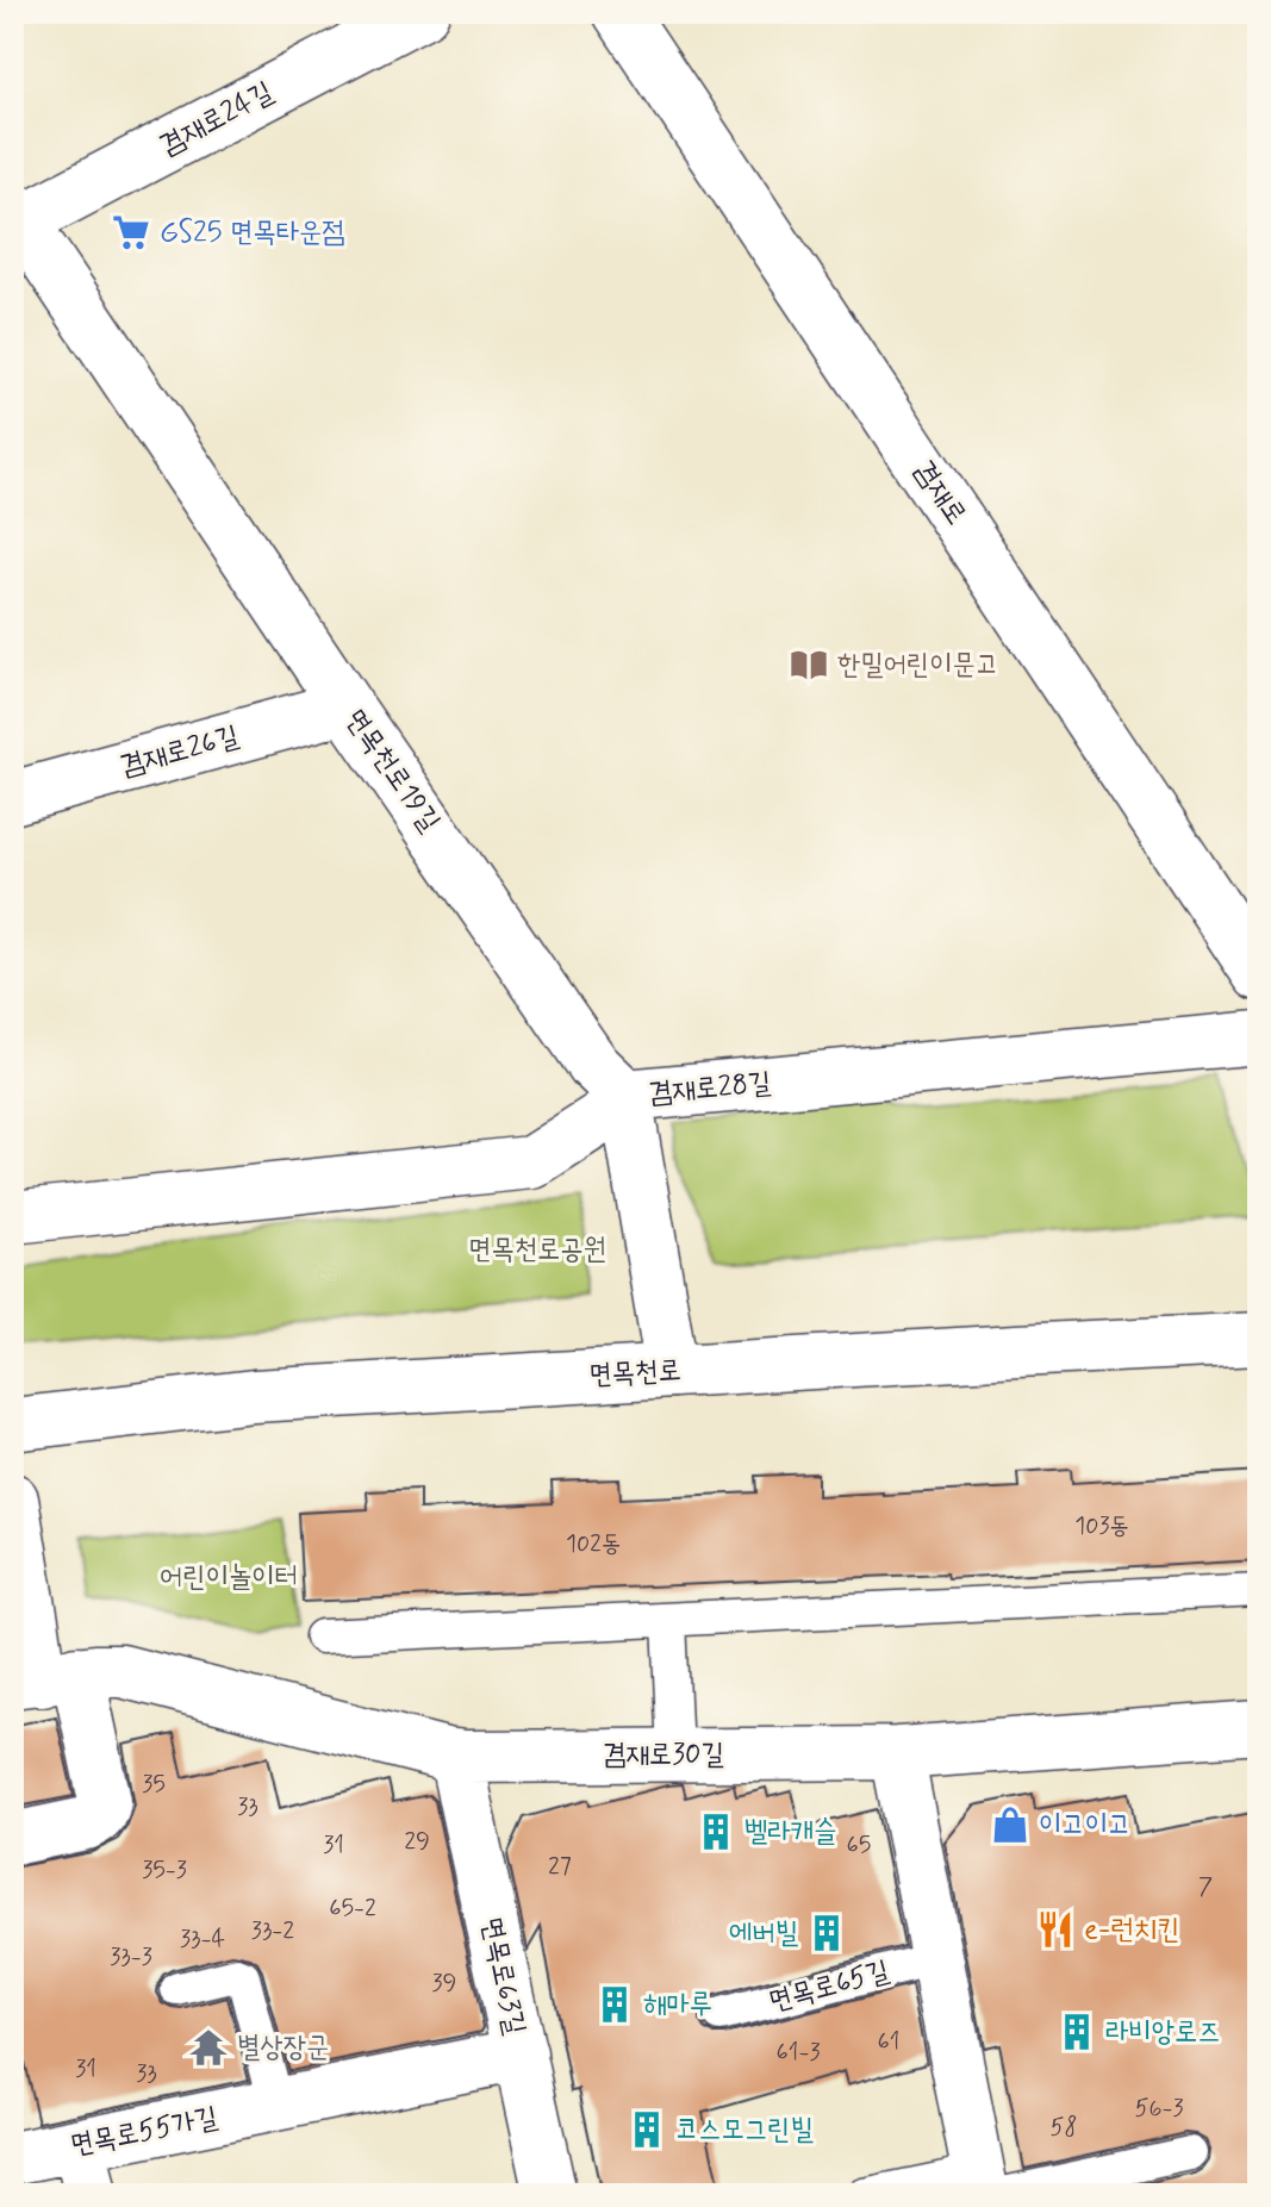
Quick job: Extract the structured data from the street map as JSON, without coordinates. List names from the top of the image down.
{
  "streets": {
    "street": [
      "겸재로24길",
      "겸재로",
      "겸재로26길",
      "면목천로19길",
      "겸재로28길",
      "면목천로",
      "겸재로30길",
      "면목로63길",
      "면목로55가길"
    ],
    "lane": ["면목로65길"]
  },
  "crossings": [
    ["겸재로24길", "면목천로19길"],
    ["겸재로26길", "면목천로19길"],
    ["면목천로19길", "겸재로28길"],
    ["겸재로30길", "면목로63길"],
    ["면목로63길", "면목로55가길"]
  ],
  "parks": ["면목천로공원", "어린이놀이터"],
  "places": {
    "supermarket": ["GS25 면목타운점"],
    "library": ["한밀어린이문고"],
    "shop": ["이고이고"],
    "building": [
      "벨라캐슬",
      "에버빌",
      "해마루",
      "라비앙로즈",
      "코스모그린빌"
    ],
    "restaurant": ["e-런치킨"],
    "temple": ["별상장군"]
  },
  "house_numbers": [
    "103동",
    "102동",
    "35",
    "33",
    "29",
    "31",
    "65",
    "27",
    "35-3",
    "7",
    "65-2",
    "33-2",
    "33-4",
    "33-3",
    "39",
    "61",
    "61-3",
    "31",
    "33",
    "56-3",
    "58"
  ]
}
